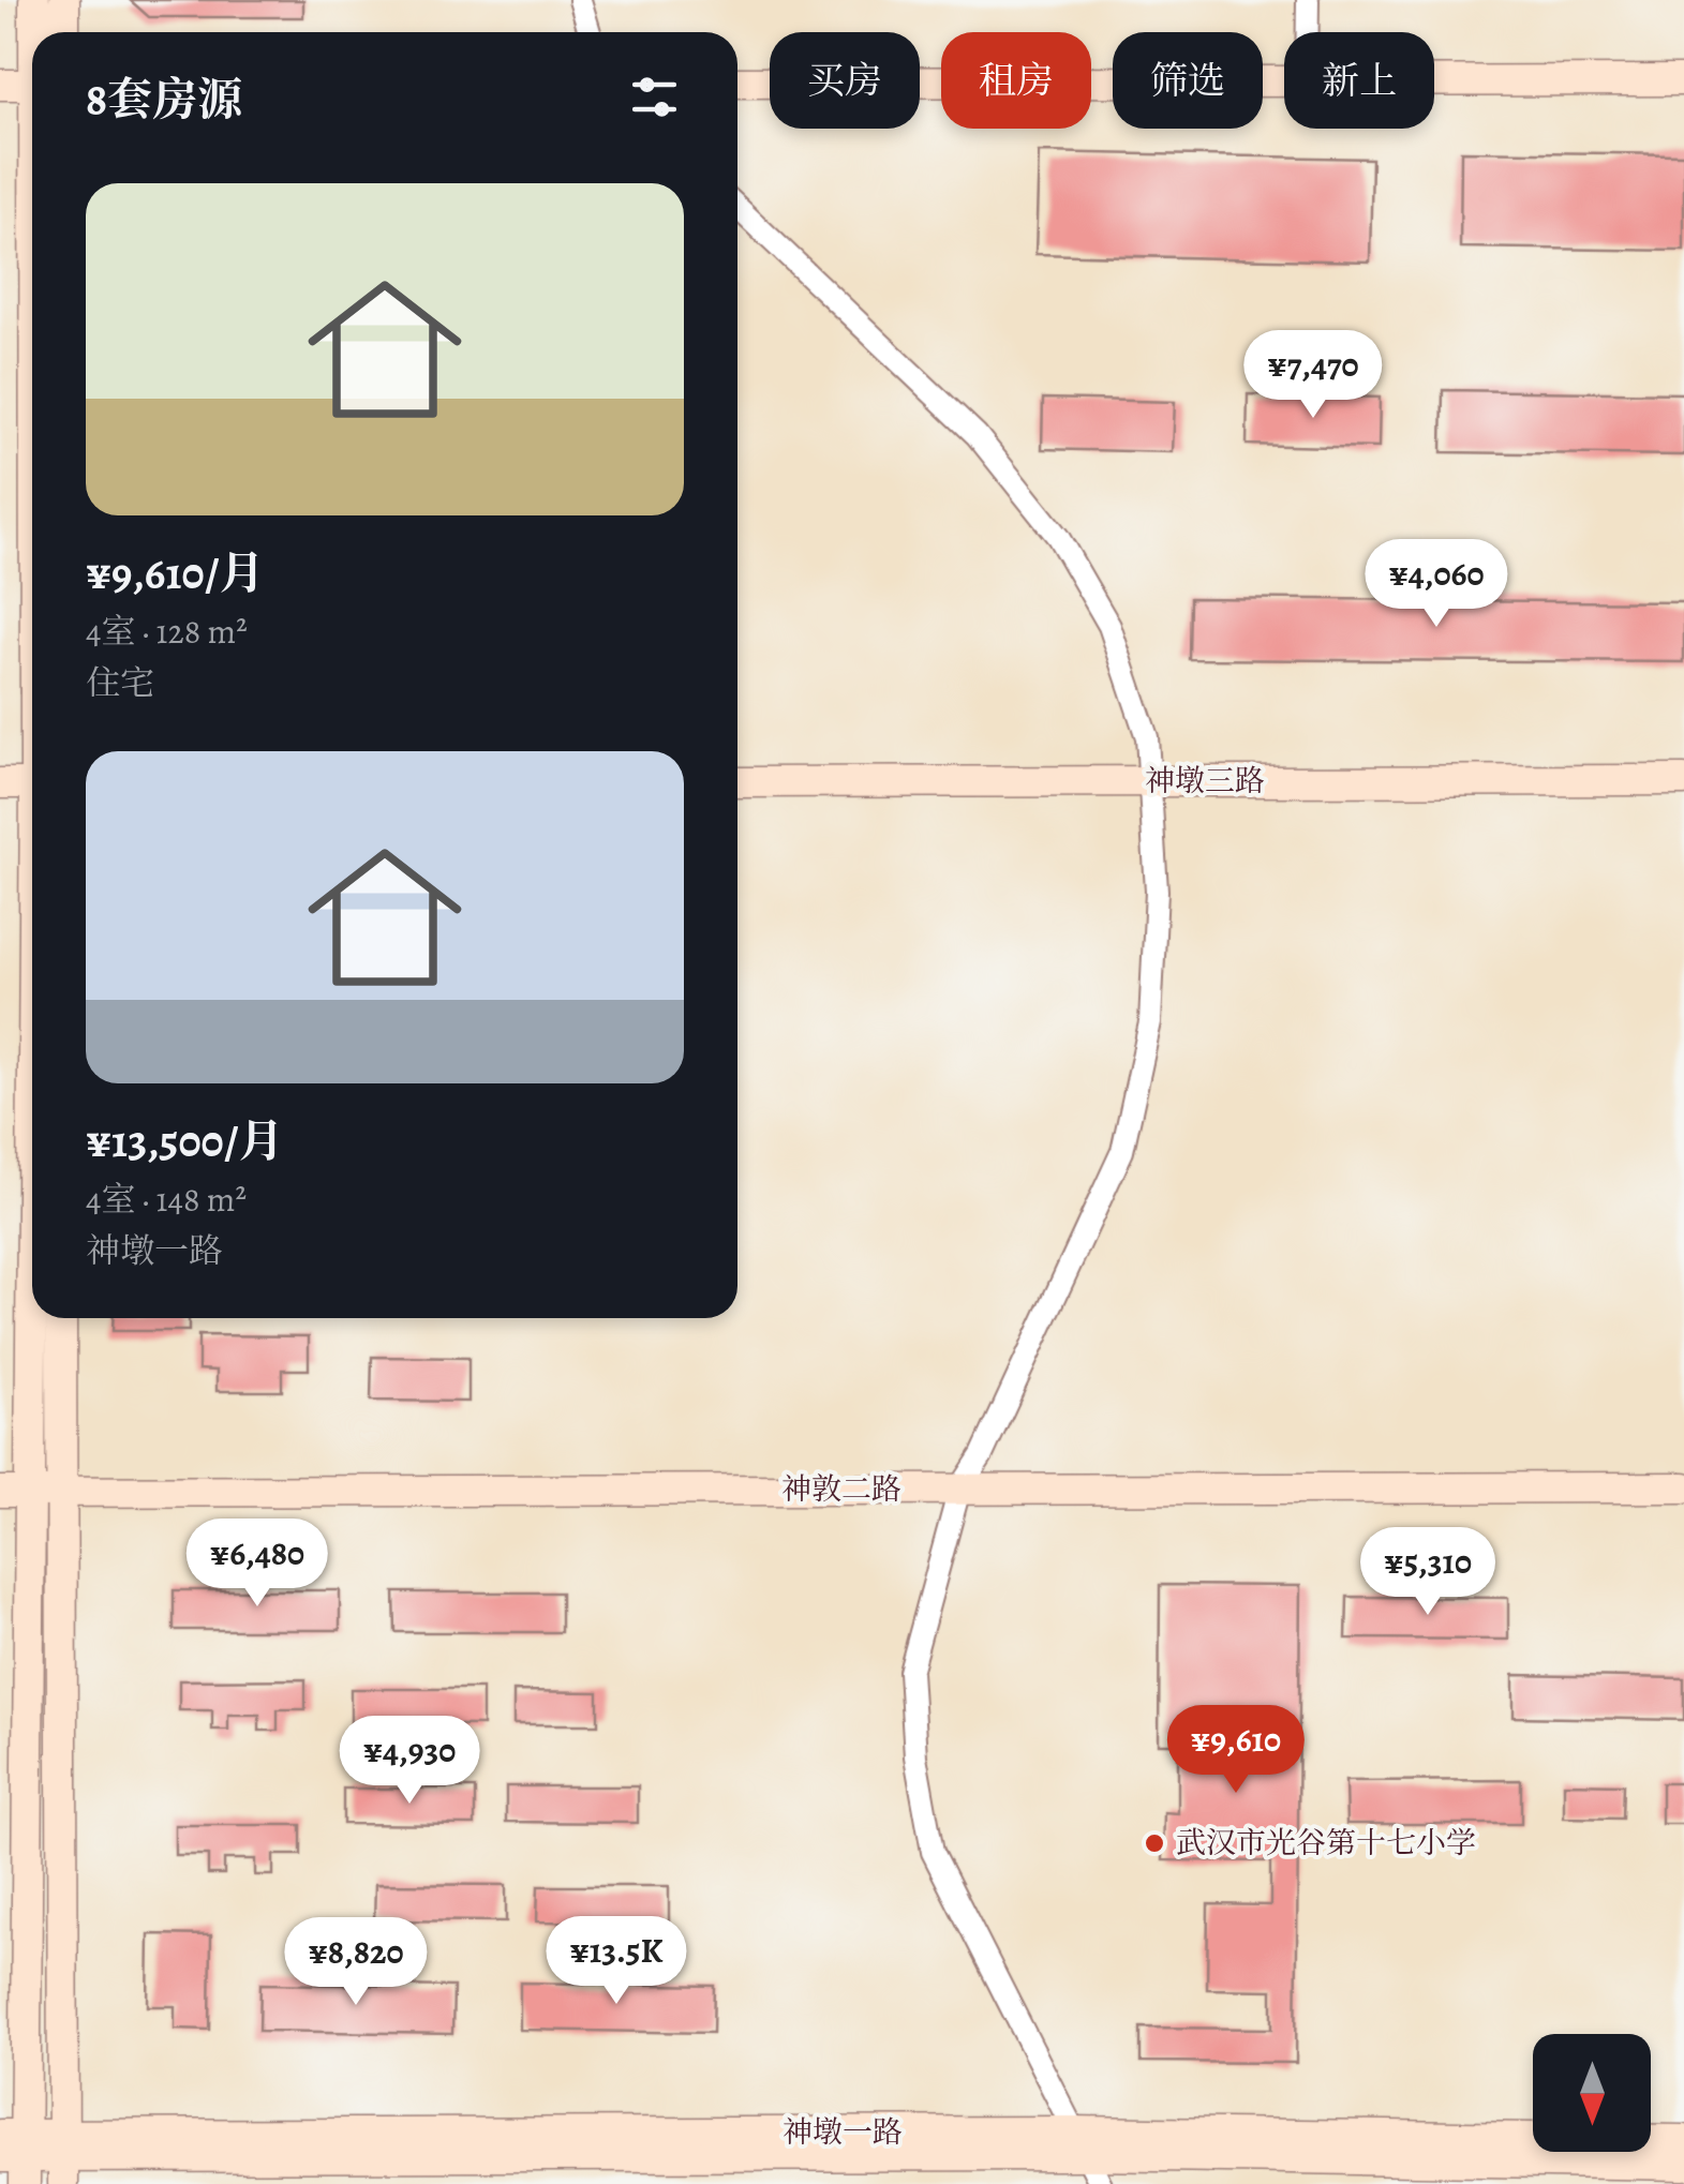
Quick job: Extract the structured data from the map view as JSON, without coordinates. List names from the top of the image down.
{
  "streets": {
    "street": ["神墩三路", "神敦二路", "神墩一路"]
  },
  "places": ["武汉市光谷第十七小学"],
  "north": "bottom",
  "page": {
    "chip": [
      "买房",
      "租房",
      "筛选",
      "新上"
    ],
    "heading": "8套房源",
    "list": [
      {
        "name": "¥9,610/月",
        "note": "4室 · 128 m² · 住宅"
      },
      {
        "name": "¥13,500/月",
        "note": "4室 · 148 m² · 神墩一路"
      }
    ],
    "price": [
      "¥7,470",
      "¥4,060",
      "¥6,480",
      "¥5,310",
      "¥9,610",
      "¥4,930",
      "¥13.5K",
      "¥8,820"
    ]
  }
}
